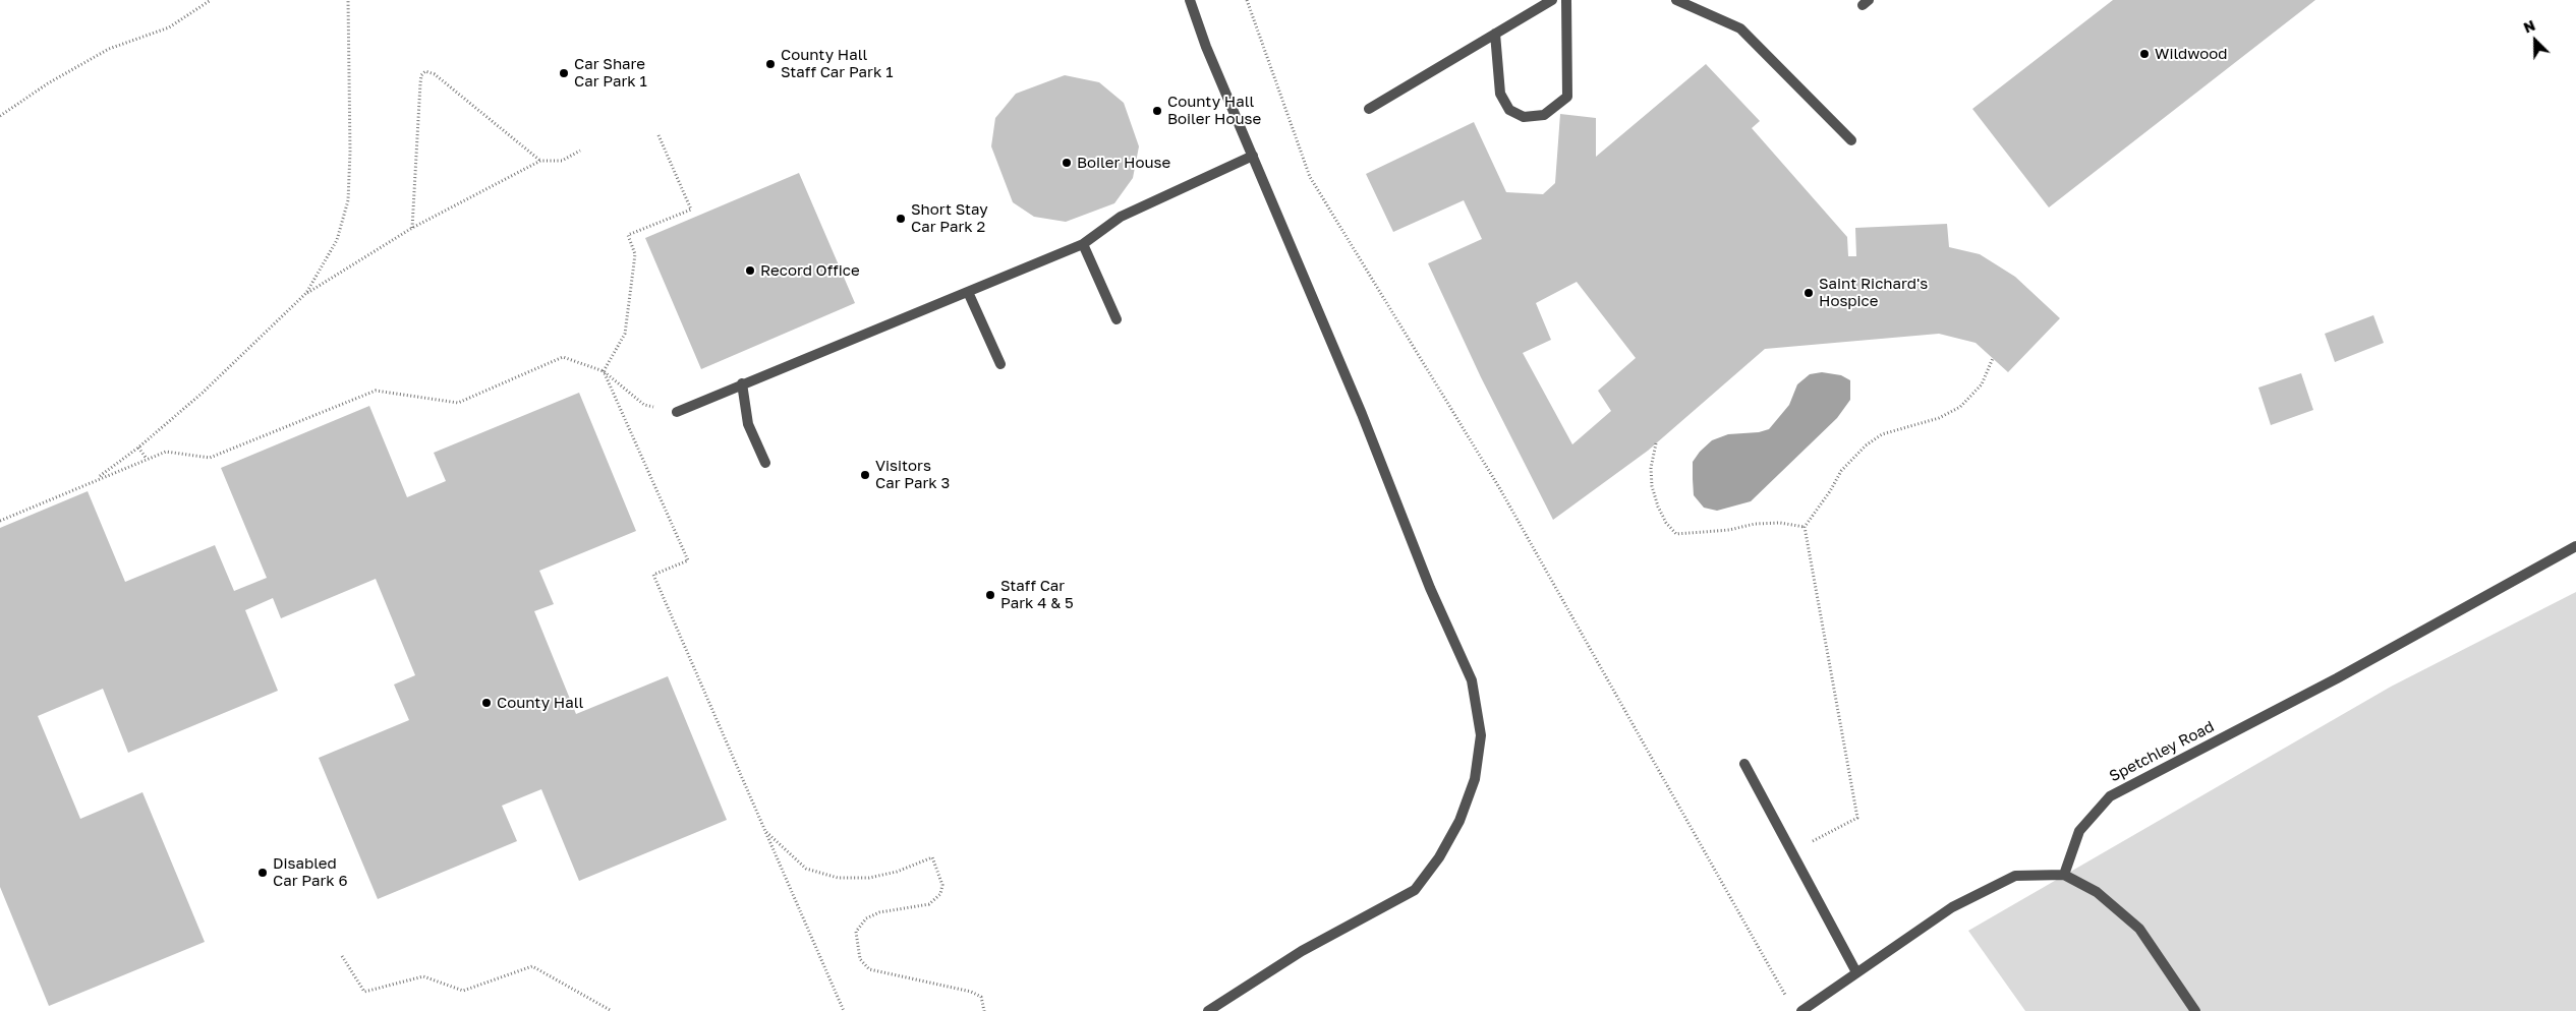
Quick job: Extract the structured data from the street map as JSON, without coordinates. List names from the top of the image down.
{
  "streets": {
    "street": ["Spetchley Road"]
  },
  "places": [
    "Wildwood",
    "County Hall Staff Car Park 1",
    "Car Share Car Park 1",
    "County Hall Boiler House",
    "Boiler House",
    "Short Stay Car Park 2",
    "Record Office",
    "Saint Richard's Hospice",
    "Visitors Car Park 3",
    "Staff Car Park 4 & 5",
    "County Hall",
    "Disabled Car Park 6"
  ],
  "north": "top left"
}
